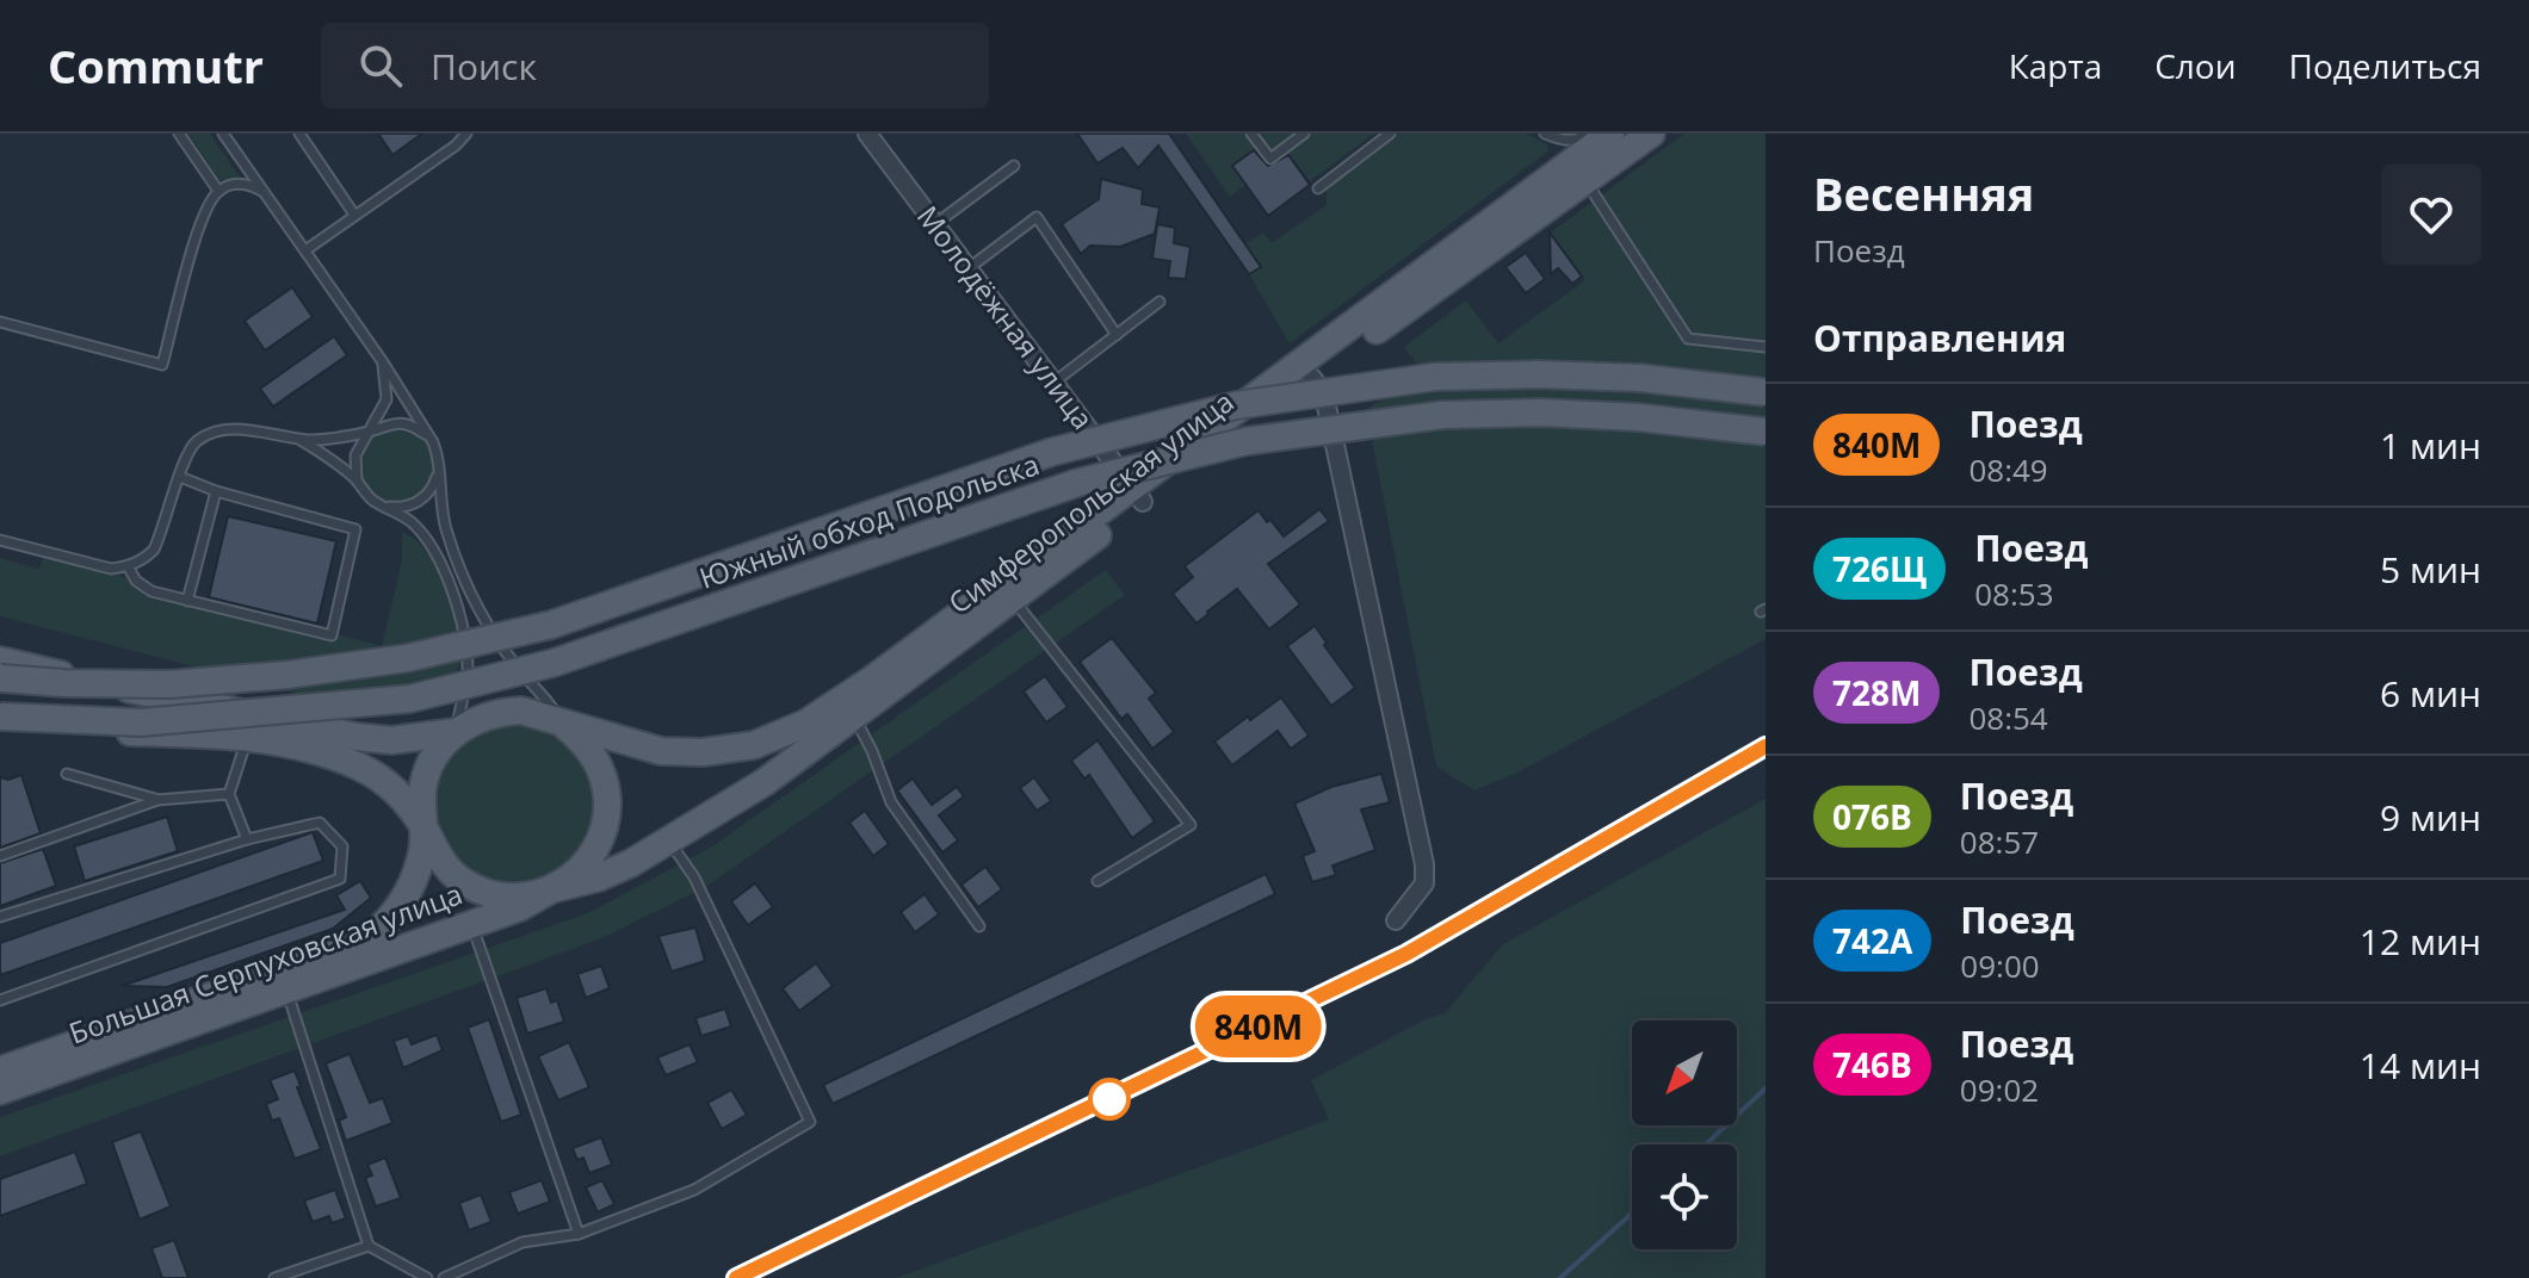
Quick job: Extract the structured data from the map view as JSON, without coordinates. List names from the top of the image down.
{
  "streets": {
    "main road": ["Симферопольская улица", "Южный обход Подольска", "Большая Серпуховская улица"],
    "street": ["Молодёжная улица"]
  },
  "crossings": [
    ["Молодёжная улица", "Симферопольская улица"],
    ["Симферопольская улица", "Большая Серпуховская улица"]
  ],
  "north": "bottom left",
  "page": {
    "header": "Commutr",
    "search": "Поиск",
    "nav": ["Карта", "Слои", "Поделиться"],
    "on_map": "840М",
    "heading": [
      ["Весенняя", "Поезд"],
      "Отправления"
    ],
    "list": [
      {
        "mark": "840М",
        "name": "Поезд",
        "note": "08:49",
        "value": "1 мин"
      },
      {
        "mark": "726Щ",
        "name": "Поезд",
        "note": "08:53",
        "value": "5 мин"
      },
      {
        "mark": "728М",
        "name": "Поезд",
        "note": "08:54",
        "value": "6 мин"
      },
      {
        "mark": "076В",
        "name": "Поезд",
        "note": "08:57",
        "value": "9 мин"
      },
      {
        "mark": "742А",
        "name": "Поезд",
        "note": "09:00",
        "value": "12 мин"
      },
      {
        "mark": "746В",
        "name": "Поезд",
        "note": "09:02",
        "value": "14 мин"
      }
    ]
  }
}
